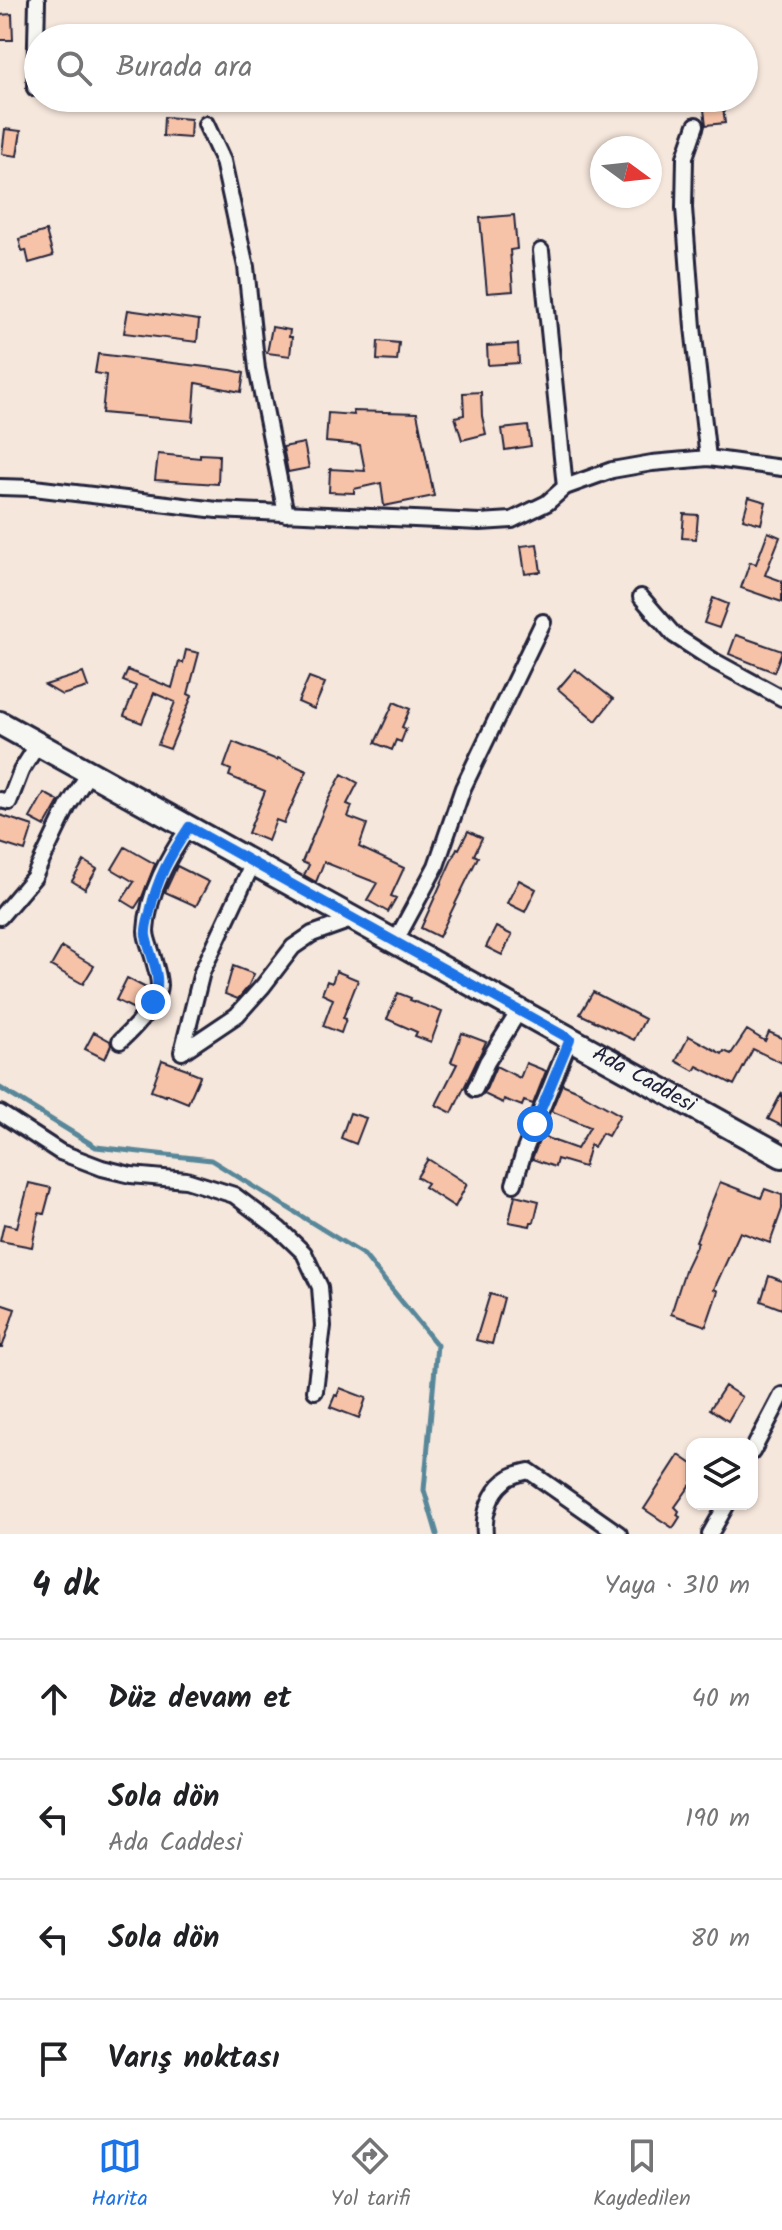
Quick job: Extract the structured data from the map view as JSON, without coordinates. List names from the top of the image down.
{
  "streets": {
    "main road": ["Ada Caddesi"]
  },
  "north": "right",
  "page": {
    "search": "Burada ara",
    "heading": ["4 dk", "Yaya · 310 m"],
    "list": [
      ["Düz devam et", "40 m"],
      ["Sola dön", "Ada Caddesi", "190 m"],
      ["Sola dön", "80 m"],
      "Varış noktası"
    ],
    "nav": ["Harita", "Yol tarifi", "Kaydedilen"]
  }
}
